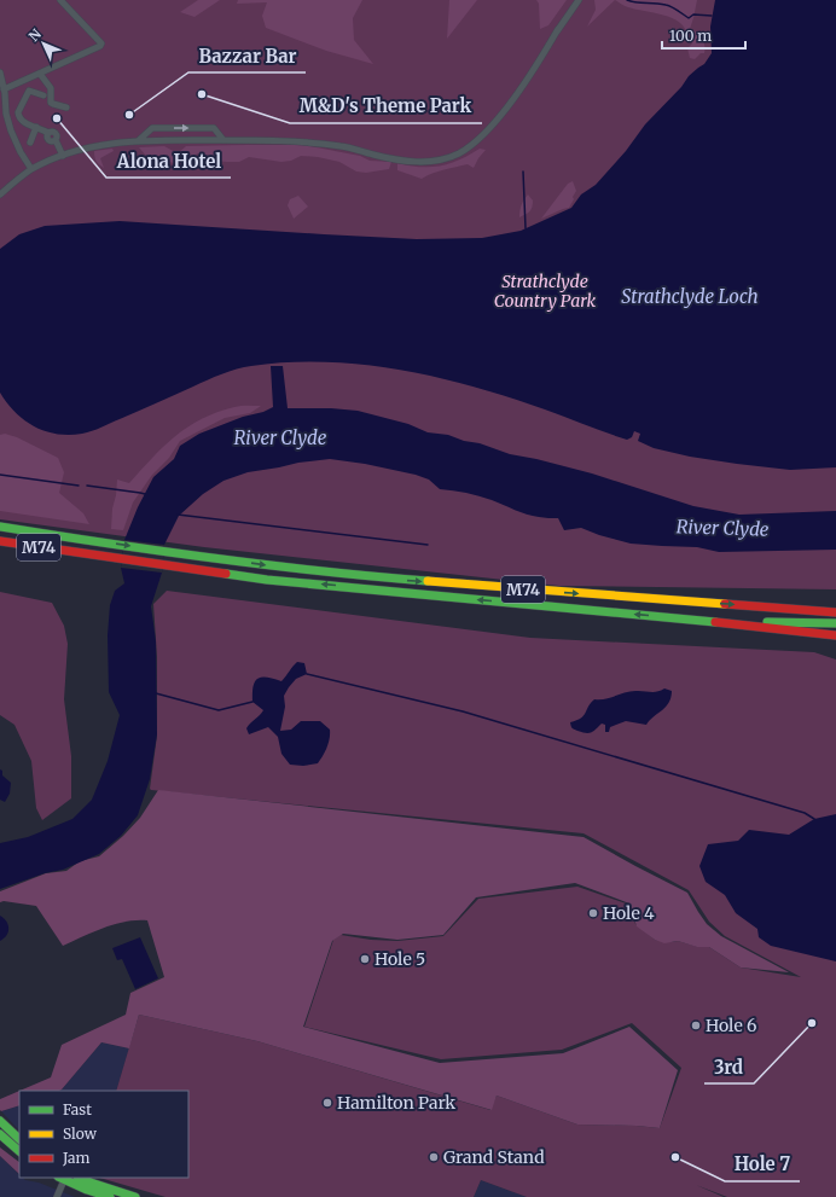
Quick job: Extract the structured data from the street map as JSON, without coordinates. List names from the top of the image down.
{
  "streets": {
    "main road": ["M74"]
  },
  "water": ["Strathclyde Loch", "River Clyde"],
  "parks": ["Strathclyde Country Park"],
  "places": [
    "M&D's Theme Park",
    "Bazzar Bar",
    "Alona Hotel",
    "Hole 4",
    "Hole 5",
    "3rd",
    "Hole 6",
    "Hamilton Park",
    "Grand Stand",
    "Hole 7"
  ],
  "legend": ["Fast", "Slow", "Jam"],
  "scale_bar": "100 m",
  "north": "top left"
}
